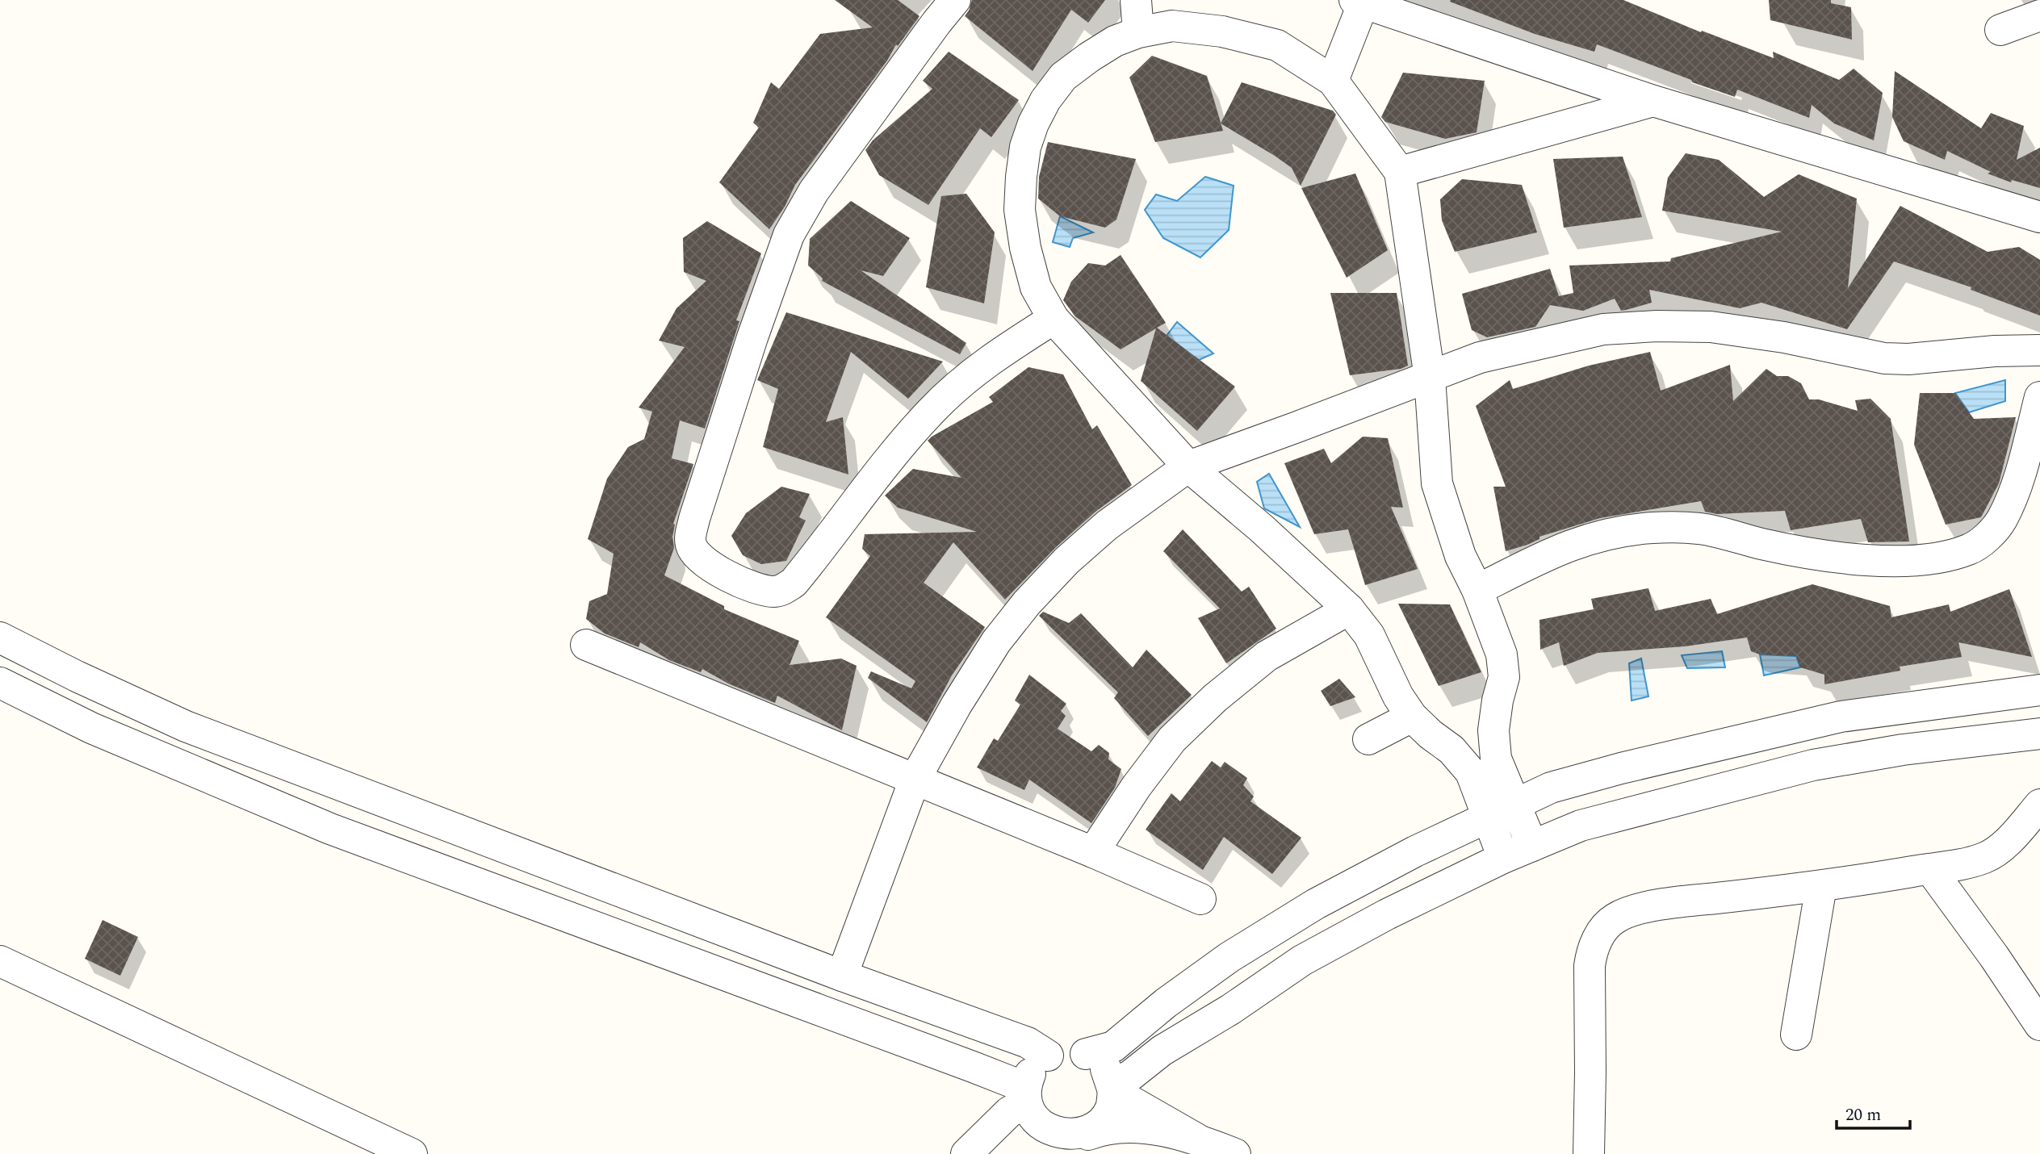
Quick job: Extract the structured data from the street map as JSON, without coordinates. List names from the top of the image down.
{
  "scale_bar": "20 m"
}
